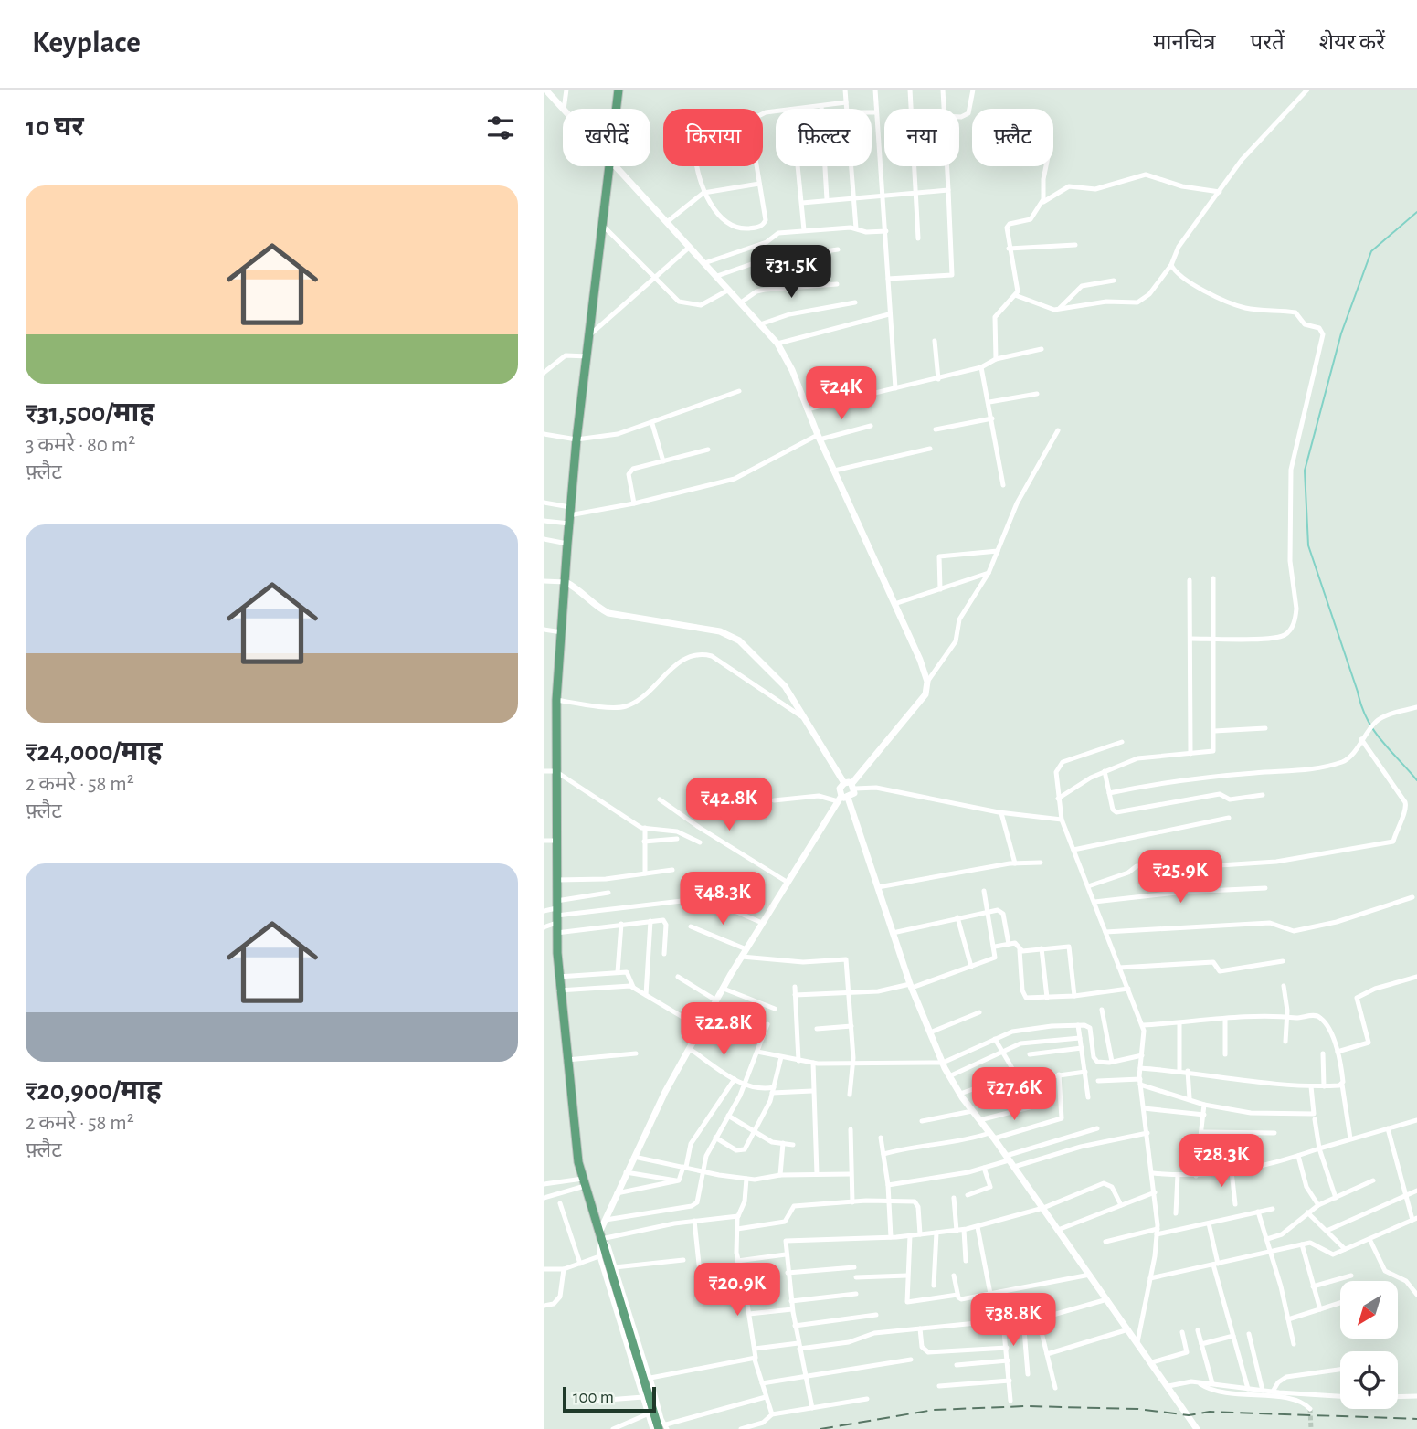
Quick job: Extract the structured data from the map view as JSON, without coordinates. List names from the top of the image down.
{
  "scale_bar": "100 m",
  "north": "bottom left",
  "page": {
    "header": "Keyplace",
    "nav": ["मानचित्र", "परतें", "शेयर करें"],
    "heading": "10 घर",
    "chip": [
      "खरीदें",
      "किराया",
      "फ़िल्टर",
      "नया",
      "फ़्लैट"
    ],
    "list": [
      {
        "name": "₹31,500/माह",
        "note": "3 कमरे · 80 m² · फ़्लैट"
      },
      {
        "name": "₹24,000/माह",
        "note": "2 कमरे · 58 m² · फ़्लैट"
      },
      {
        "name": "₹20,900/माह",
        "note": "2 कमरे · 58 m² · फ़्लैट"
      }
    ],
    "price": [
      "₹31.5K",
      "₹24K",
      "₹42.8K",
      "₹25.9K",
      "₹48.3K",
      "₹22.8K",
      "₹27.6K",
      "₹28.3K",
      "₹20.9K",
      "₹38.8K"
    ],
    "scale": "100 m"
  }
}
